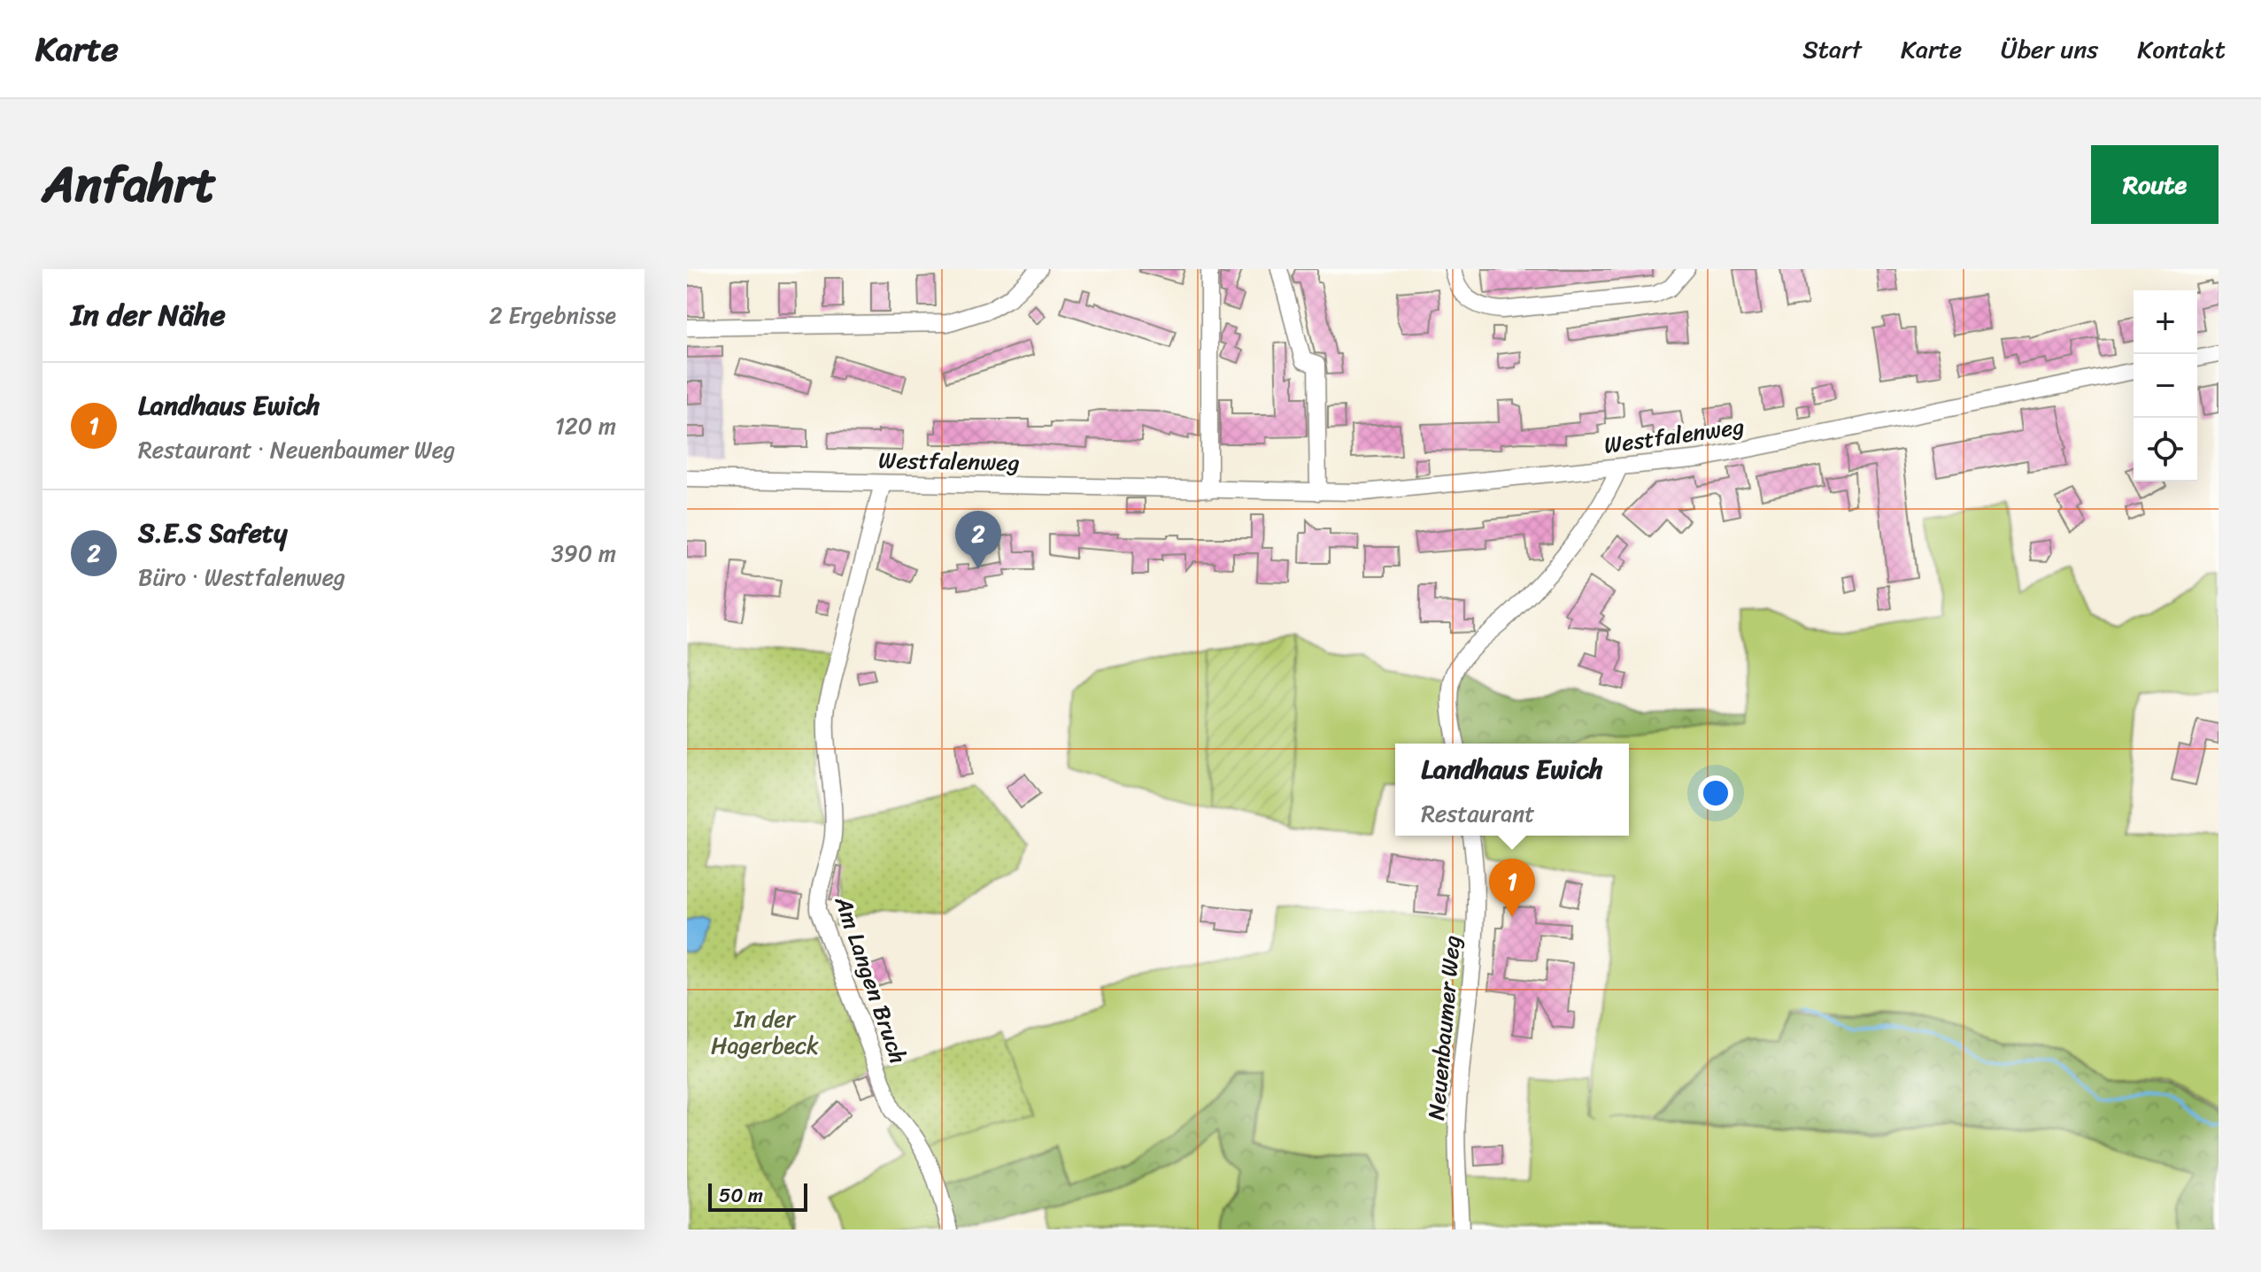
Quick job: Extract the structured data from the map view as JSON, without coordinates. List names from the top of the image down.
{
  "streets": {
    "street": ["Westfalenweg", "Am Langen Bruch", "Neuenbaumer Weg"]
  },
  "crossings": [
    ["Westfalenweg", "Am Langen Bruch"]
  ],
  "parks": ["In der Hagerbeck"],
  "scale_bar": "50 m",
  "page": {
    "header": "Karte",
    "nav": [
      "Start",
      "Karte",
      "Über uns",
      "Kontakt"
    ],
    "title": "Anfahrt",
    "buttons": "Route",
    "heading": ["In der Nähe", "2 Ergebnisse"],
    "map_buttons": ["+", "−"],
    "list": [
      {
        "mark": "1",
        "name": "Landhaus Ewich",
        "note": "Restaurant · Neuenbaumer Weg",
        "value": "120 m"
      },
      {
        "mark": "2",
        "name": "S.E.S Safety",
        "note": "Büro · Westfalenweg",
        "value": "390 m"
      }
    ],
    "pins": ["2", "1"],
    "popup": ["Landhaus Ewich", "Restaurant"],
    "scale": "50 m"
  }
}
